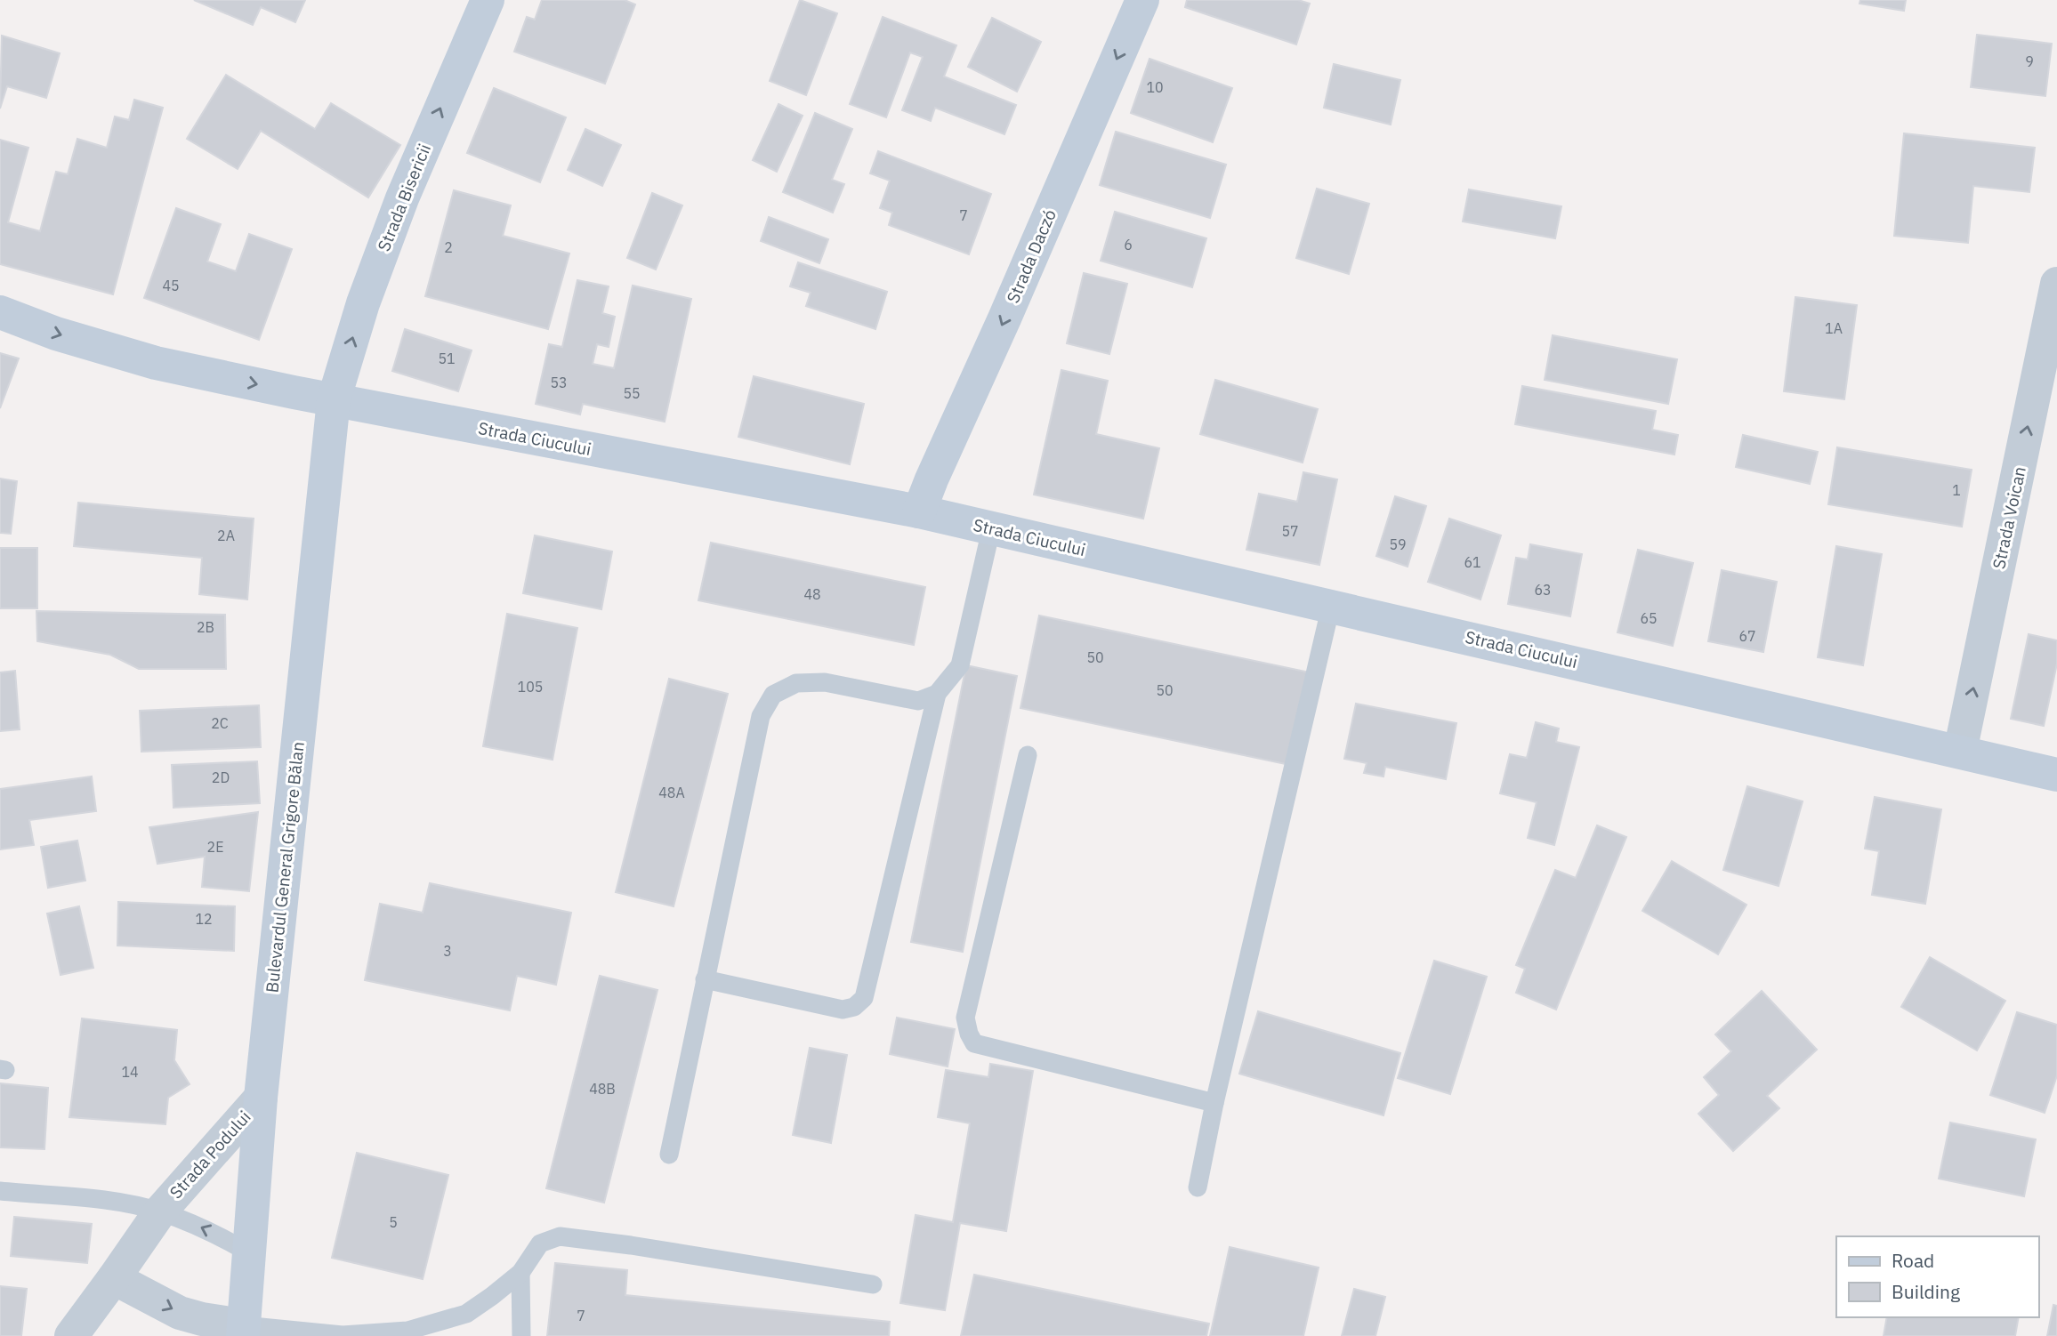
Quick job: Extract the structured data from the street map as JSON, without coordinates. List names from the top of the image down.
{
  "streets": {
    "main road": [
      "Strada Bisericii",
      "Strada Daczó",
      "Strada Ciucului",
      "Bulevardul General Grigore Bălan"
    ],
    "street": ["Strada Voican", "Strada Podului"]
  },
  "crossings": [
    ["Strada Bisericii", "Strada Ciucului"],
    ["Strada Bisericii", "Bulevardul General Grigore Bălan"],
    ["Strada Daczó", "Strada Ciucului"],
    ["Strada Ciucului", "Strada Voican"],
    ["Strada Ciucului", "Bulevardul General Grigore Bălan"],
    ["Bulevardul General Grigore Bălan", "Strada Podului"]
  ],
  "one_way": ["Strada Bisericii", "Strada Daczó", "Strada Voican"],
  "house_numbers": [
    "9",
    "10",
    "7",
    "6",
    "2",
    "45",
    "1A",
    "51",
    "53",
    "55",
    "1",
    "57",
    "2A",
    "59",
    "61",
    "63",
    "48",
    "65",
    "2B",
    "67",
    "50",
    "105",
    "50",
    "2C",
    "2D",
    "48A",
    "2E",
    "12",
    "3",
    "14",
    "48B",
    "5",
    "7"
  ],
  "legend": ["Road", "Building"]
}
